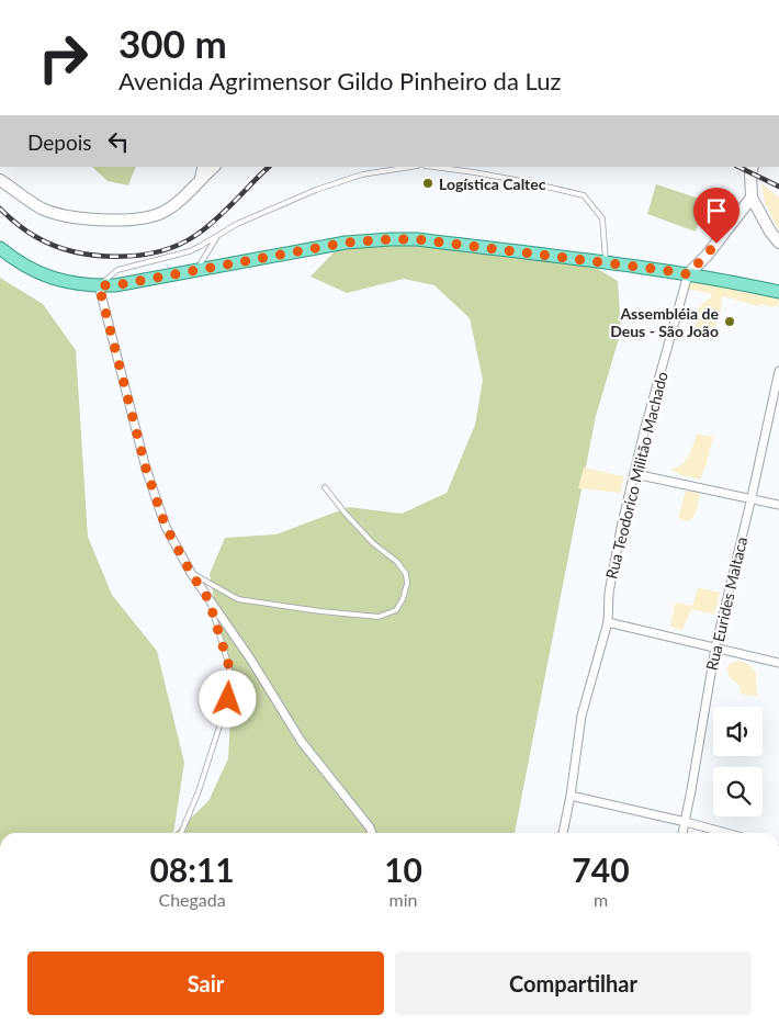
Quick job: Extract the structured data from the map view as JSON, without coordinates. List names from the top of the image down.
{
  "streets": {
    "street": ["Rua Teodorico Militão Machado", "Rua Eurides Maltaca"]
  },
  "places": ["Logística Caltec", "Assembléia de Deus - São João"],
  "page": {
    "turn": ["300 m", "Avenida Agrimensor Gildo Pinheiro da Luz"],
    "then": "Depois",
    "eta": [
      "08:11",
      "Chegada",
      "10",
      "min",
      "740",
      "m"
    ],
    "buttons": ["Sair", "Compartilhar"]
  }
}
